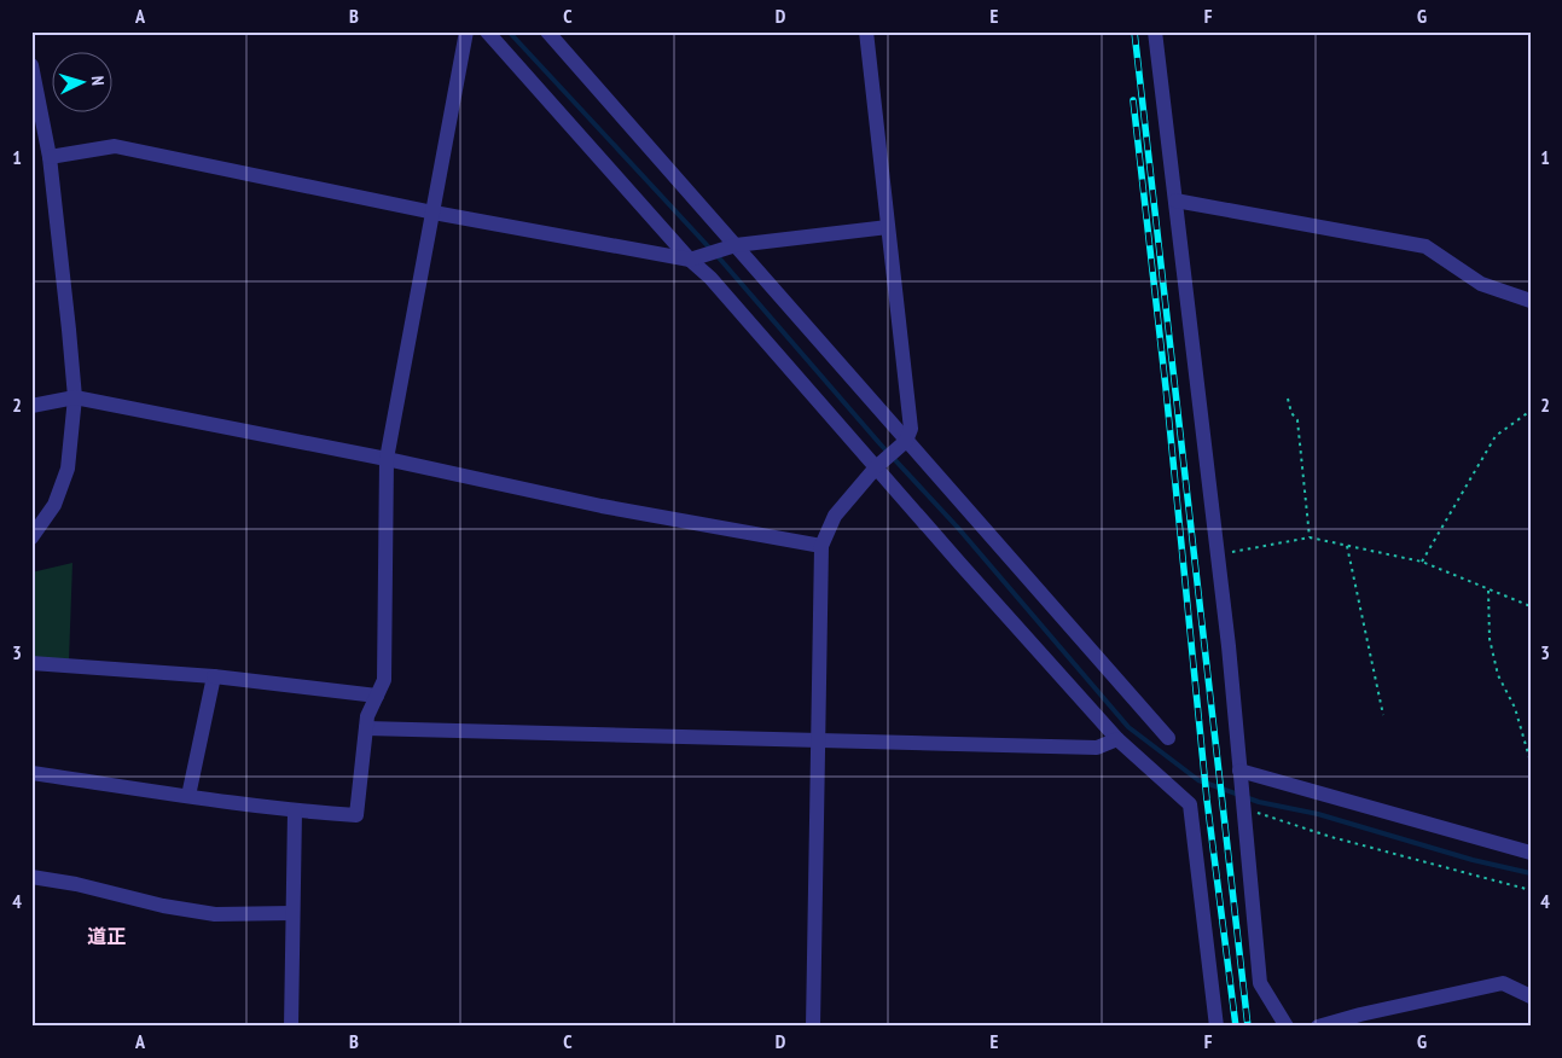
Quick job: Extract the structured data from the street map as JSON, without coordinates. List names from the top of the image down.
{
  "districts": ["道正"],
  "north": "right",
  "grid": {
    "columns": [
      "A",
      "B",
      "C",
      "D",
      "E",
      "F",
      "G"
    ],
    "rows": [
      "1",
      "2",
      "3",
      "4"
    ]
  }
}
